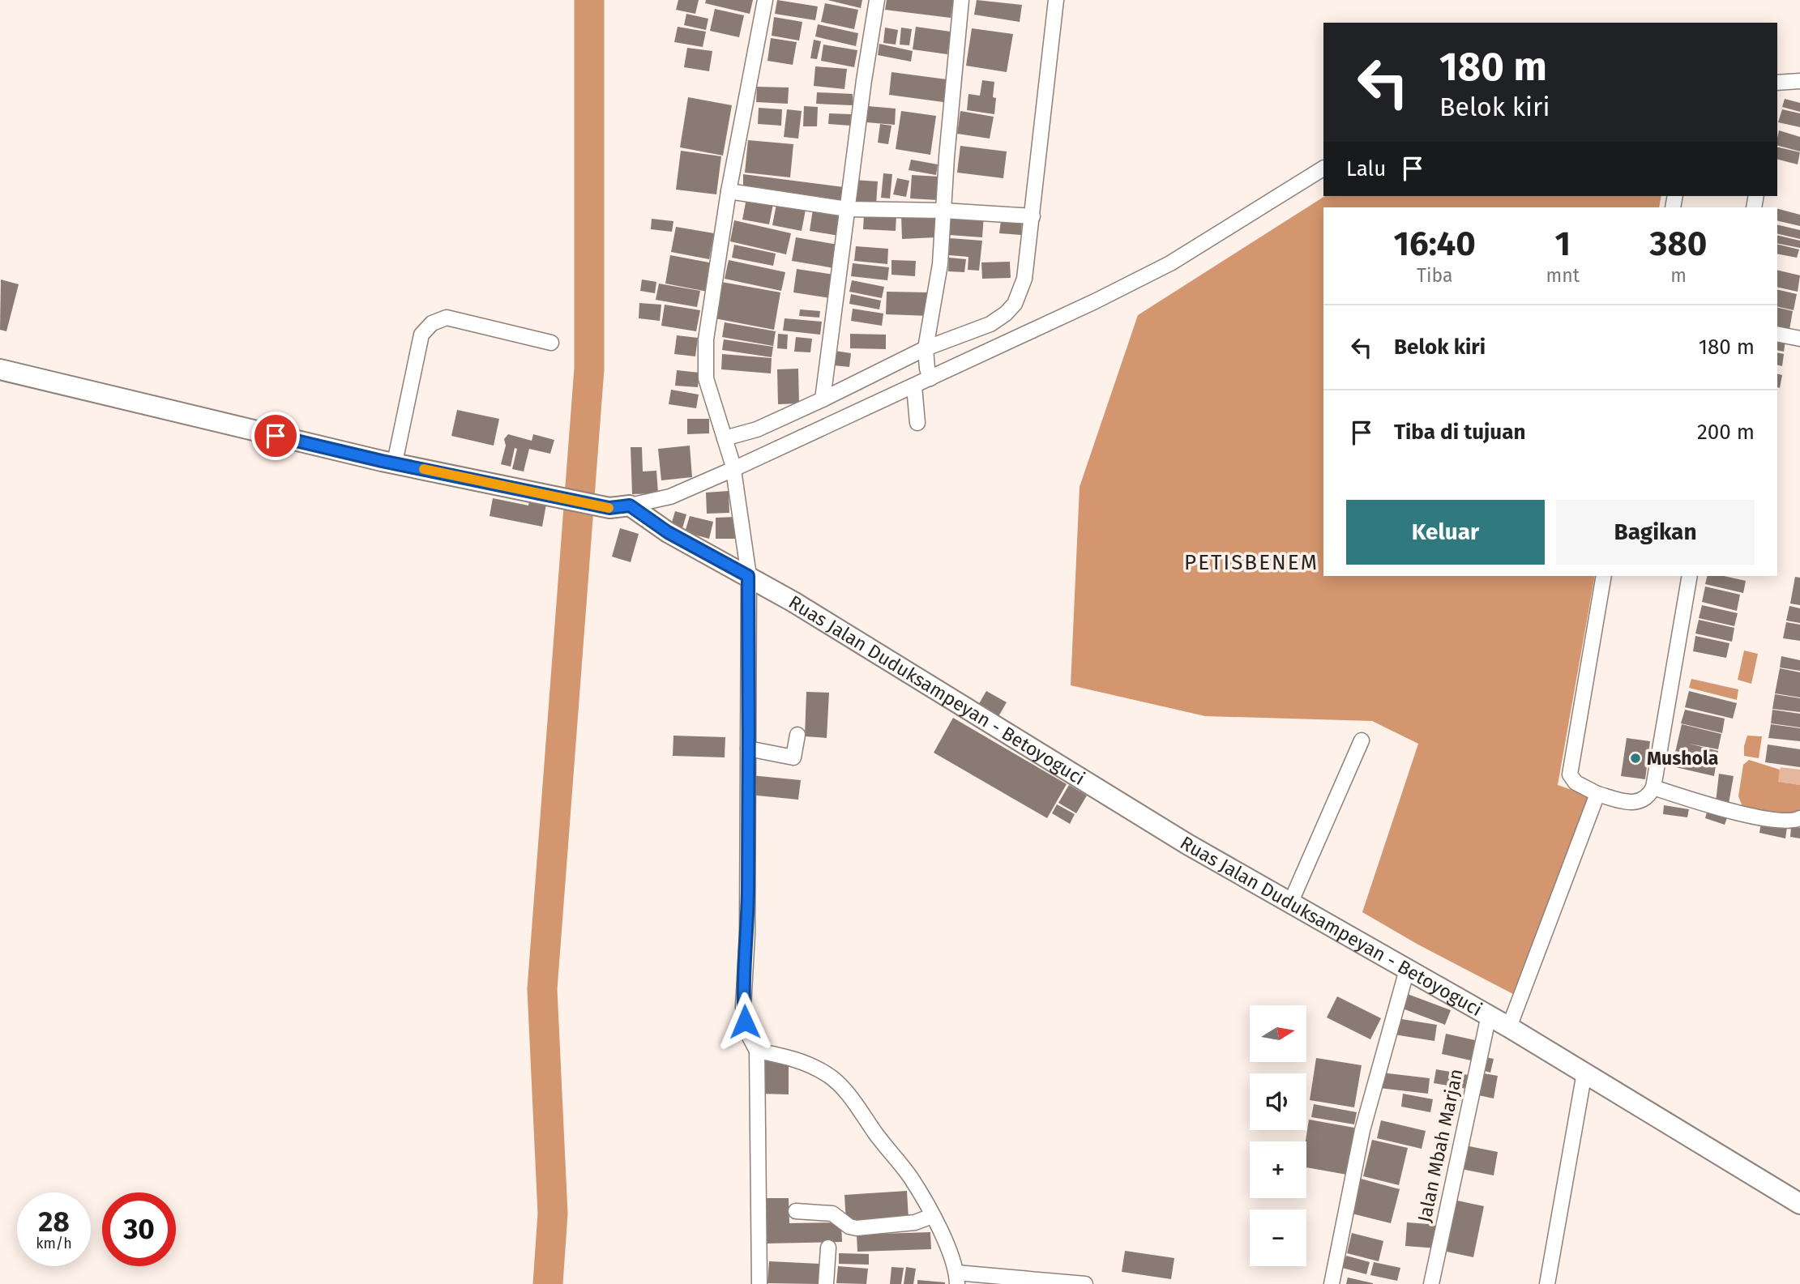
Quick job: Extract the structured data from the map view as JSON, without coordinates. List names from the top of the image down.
{
  "streets": {
    "main road": ["Ruas Jalan Duduksampeyan - Betoyoguci"],
    "street": ["Jalan Mbah Marjan"]
  },
  "crossings": [
    ["Ruas Jalan Duduksampeyan - Betoyoguci", "Jalan Mbah Marjan"]
  ],
  "districts": ["PETISBENEM"],
  "places": ["Mushola"],
  "north": "right",
  "page": {
    "turn": ["180 m", "Belok kiri"],
    "then": "Lalu",
    "eta": [
      "16:40",
      "Tiba",
      "1",
      "mnt",
      "380",
      "m"
    ],
    "list": [
      {
        "name": "Belok kiri",
        "value": "180 m"
      },
      {
        "name": "Tiba di tujuan",
        "value": "200 m"
      }
    ],
    "buttons": ["Keluar", "Bagikan"],
    "map_buttons": ["+", "−"],
    "speed": "28 km/h",
    "limit": "30"
  }
}
